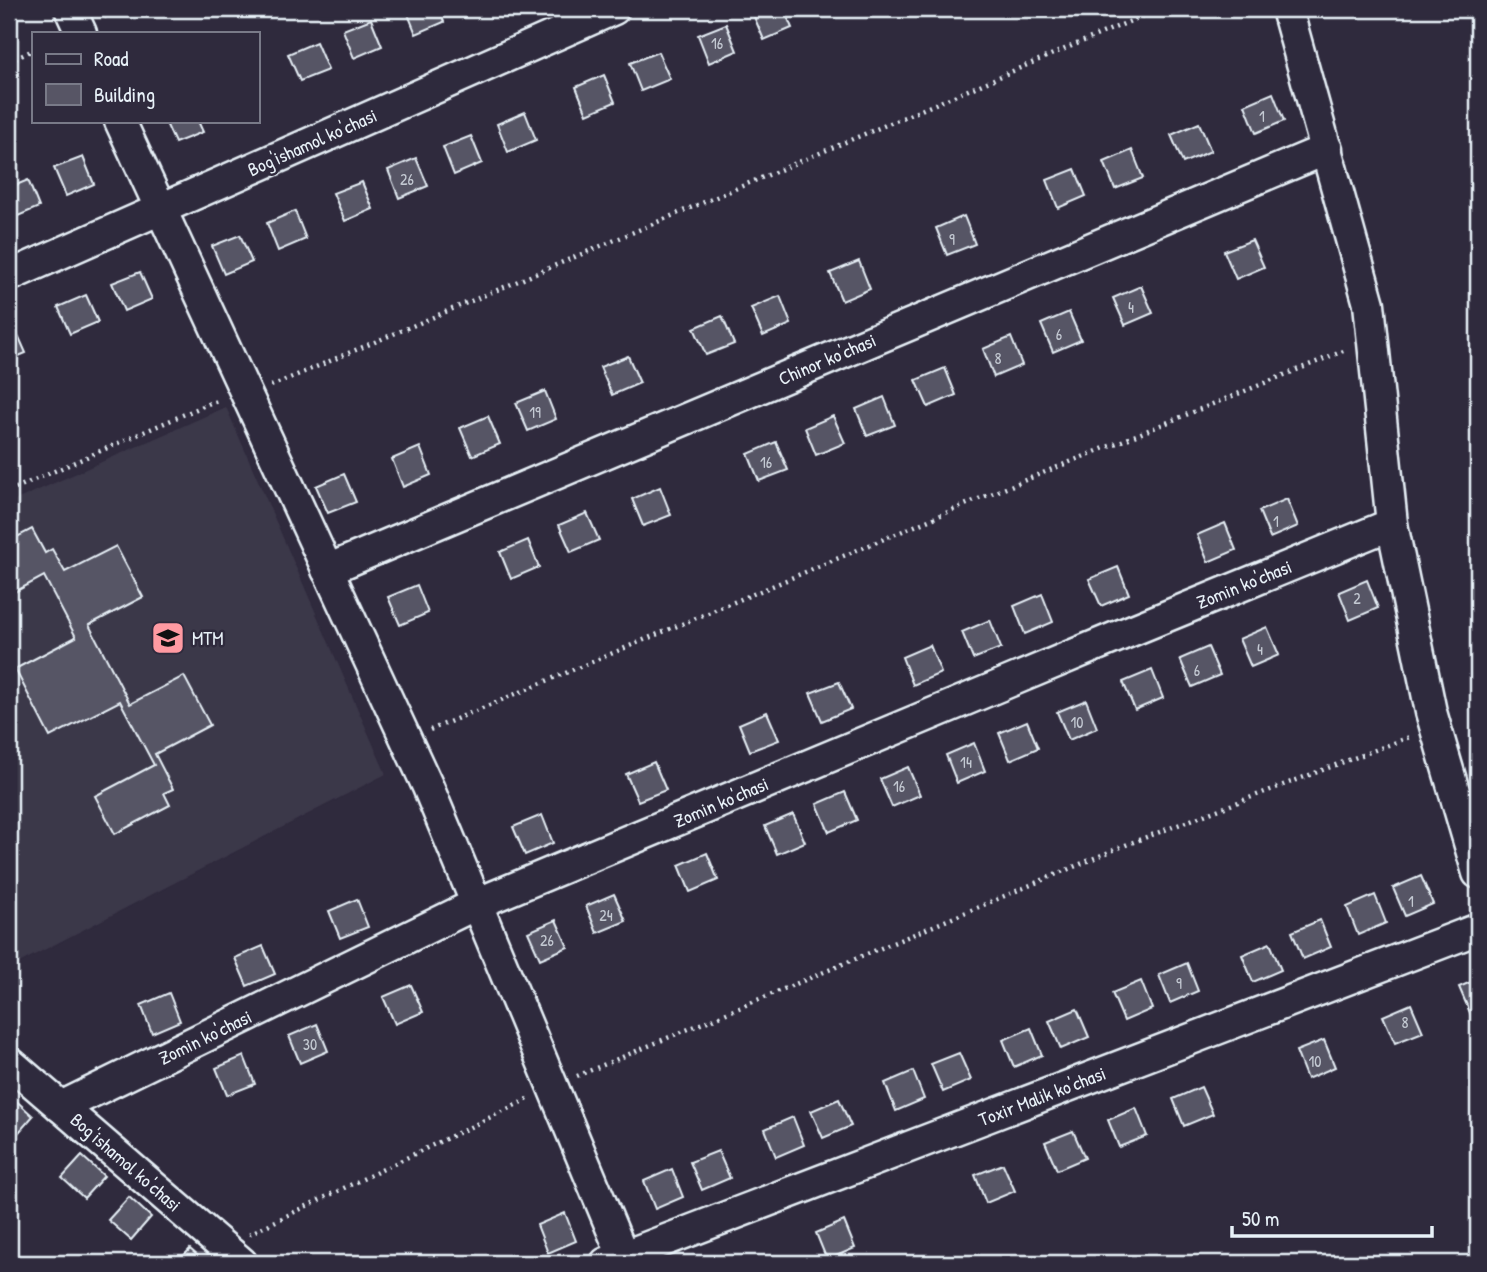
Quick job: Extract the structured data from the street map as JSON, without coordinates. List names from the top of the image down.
{
  "streets": {
    "street": [
      "Bog'ishamol ko'chasi",
      "Chinor ko'chasi",
      "Zomin ko'chasi",
      "Toxir Malik ko'chasi"
    ]
  },
  "crossings": [
    ["Bog'ishamol ko'chasi", "Zomin ko'chasi"]
  ],
  "places": {
    "school or university": ["MTM"]
  },
  "house_numbers": [
    "16",
    "1",
    "26",
    "9",
    "4",
    "6",
    "8",
    "19",
    "16",
    "1",
    "2",
    "4",
    "6",
    "10",
    "14",
    "16",
    "1",
    "24",
    "26",
    "9",
    "8",
    "30",
    "10"
  ],
  "legend": ["Road", "Building"],
  "scale_bar": "50 m"
}
